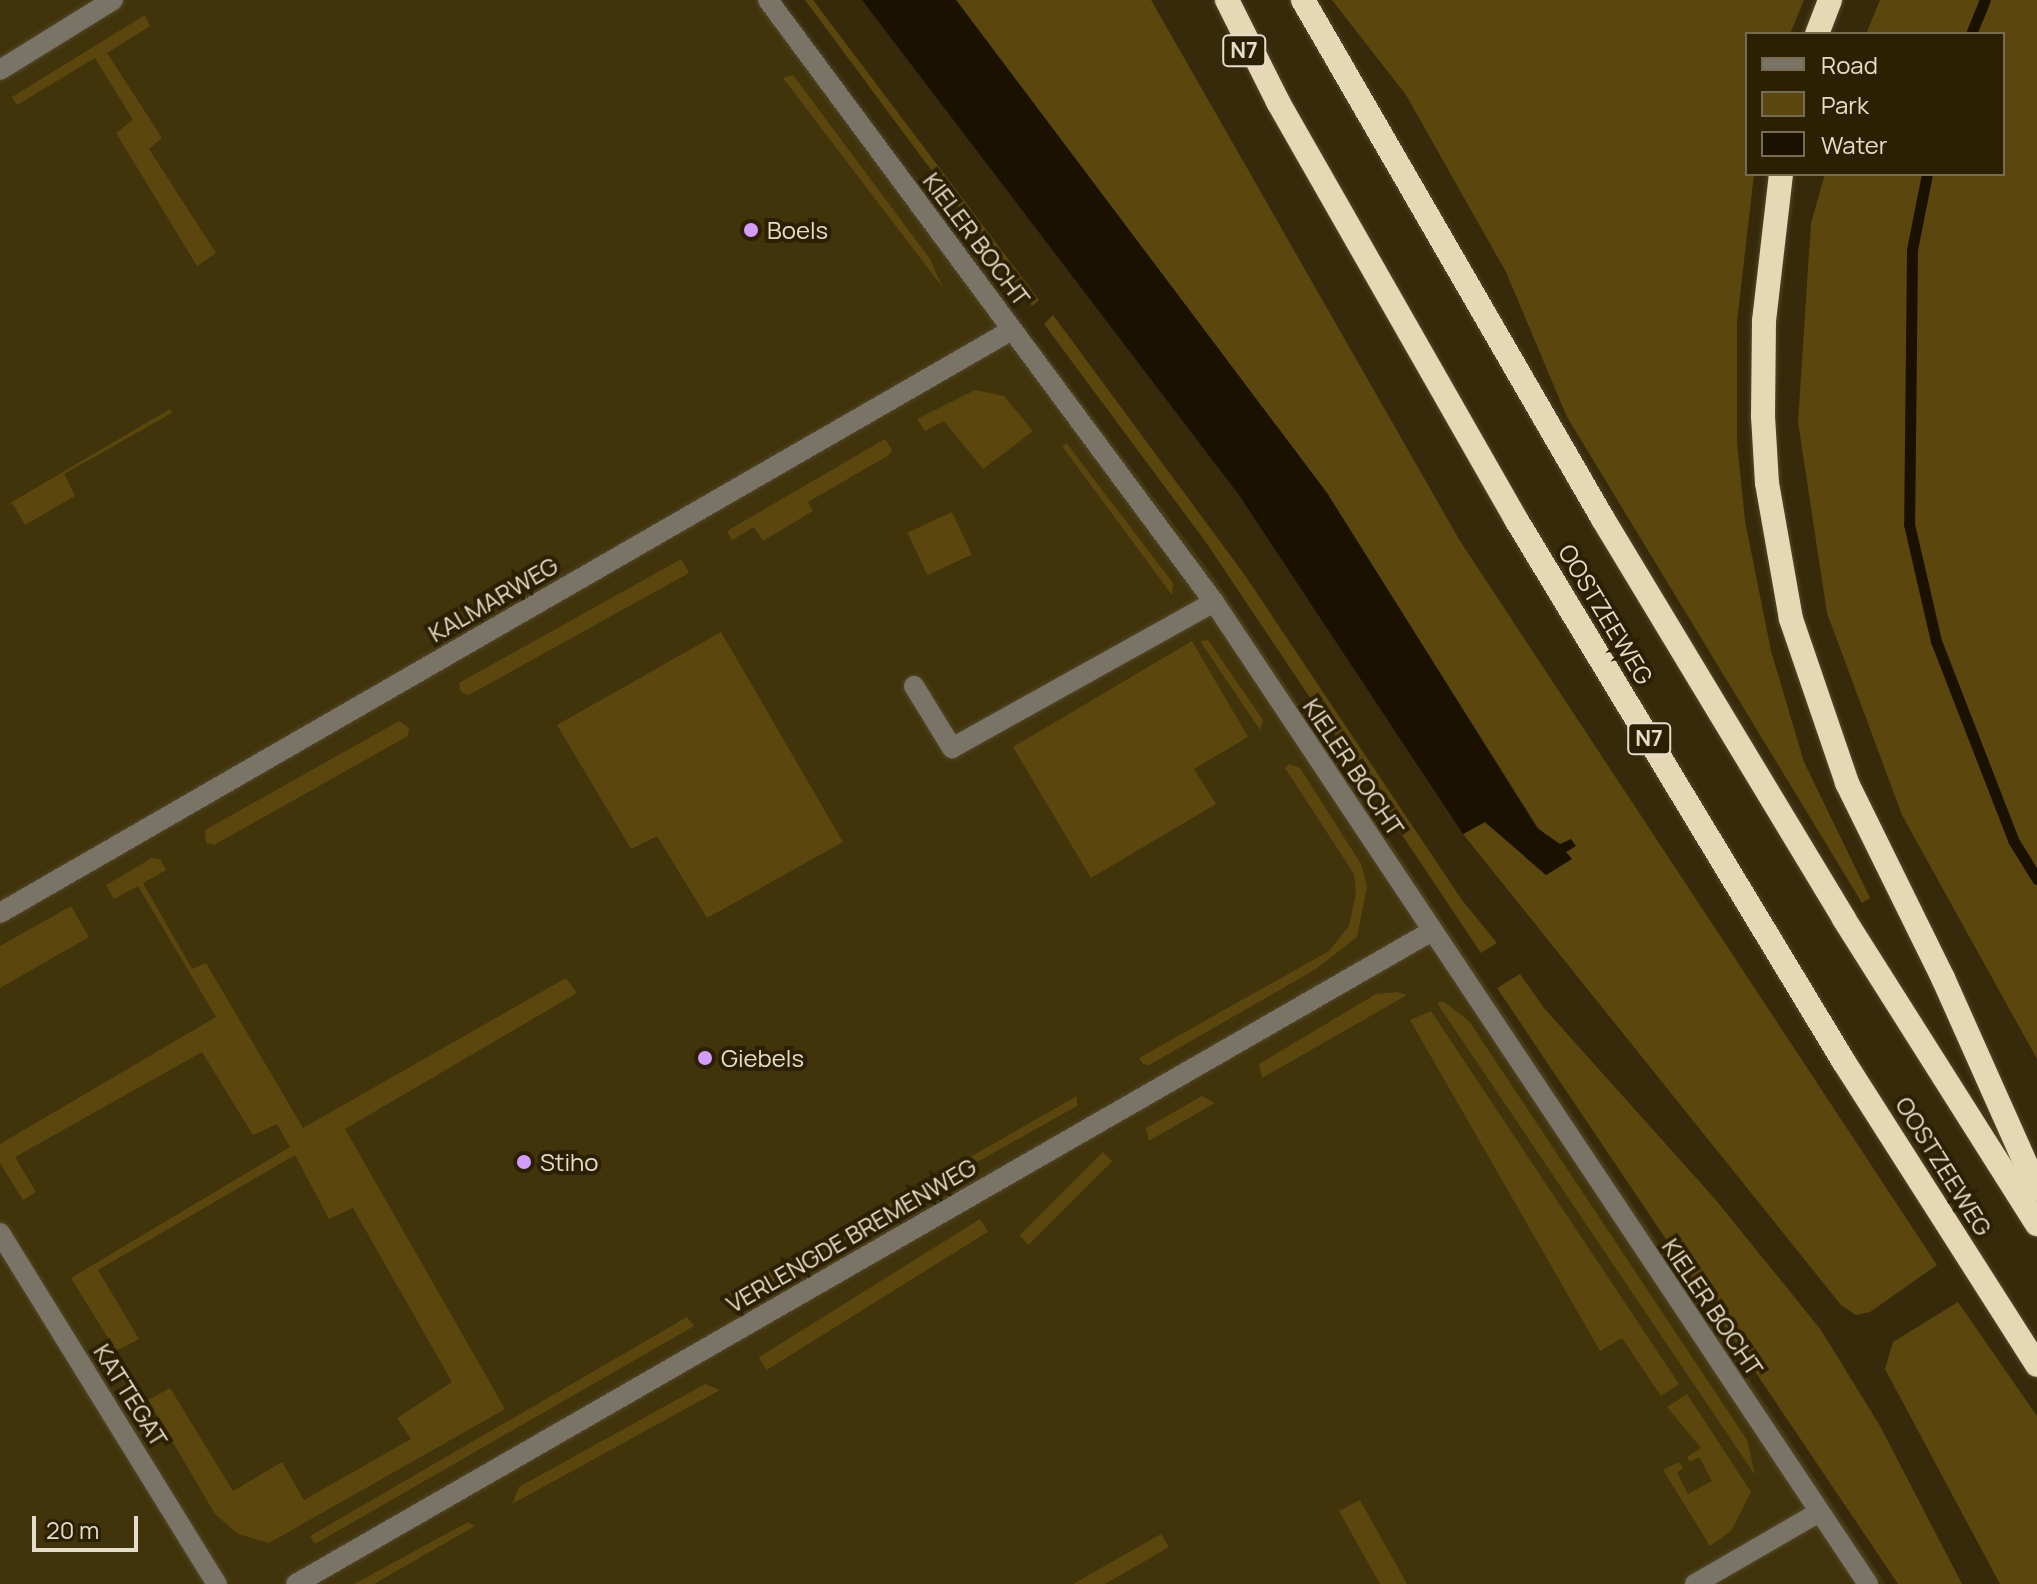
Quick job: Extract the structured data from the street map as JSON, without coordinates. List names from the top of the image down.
{
  "streets": {
    "highway": ["N7", "OOSTZEEWEG"],
    "street": [
      "KIELER BOCHT",
      "KALMARWEG",
      "VERLENGDE BREMENWEG",
      "KATTEGAT"
    ]
  },
  "crossings": [
    ["N7", "OOSTZEEWEG"],
    ["KIELER BOCHT", "KALMARWEG"],
    ["KIELER BOCHT", "VERLENGDE BREMENWEG"]
  ],
  "places": ["Boels", "Giebels", "Stiho"],
  "legend": ["Road", "Park", "Water"],
  "scale_bar": "20 m"
}
